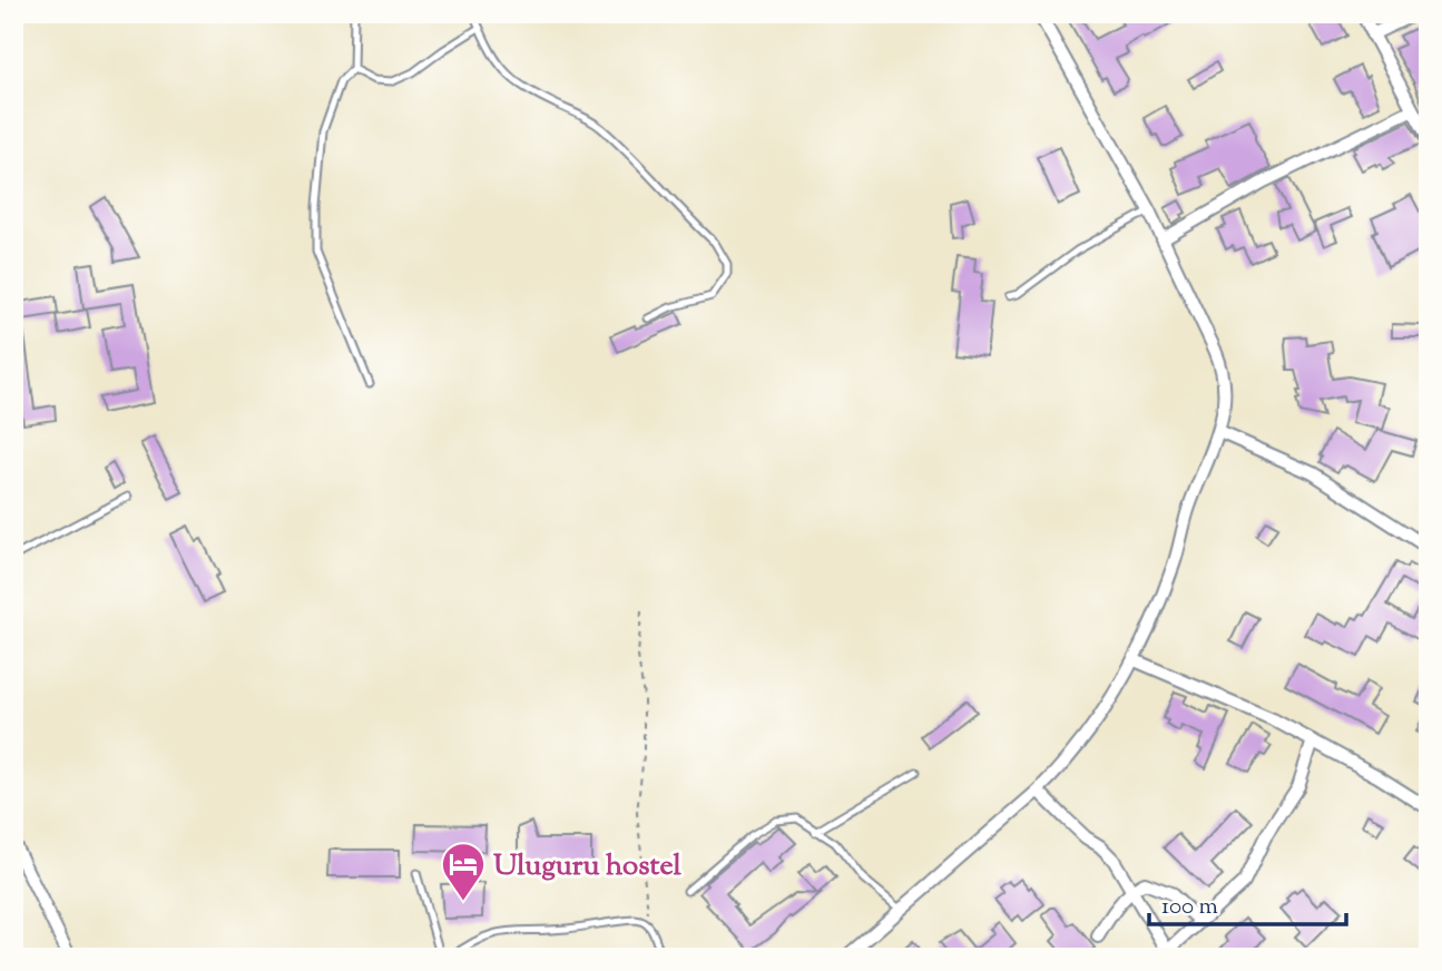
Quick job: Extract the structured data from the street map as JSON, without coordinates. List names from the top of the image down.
{
  "places": {
    "hotel": ["Uluguru hostel"]
  },
  "scale_bar": "100 m"
}
